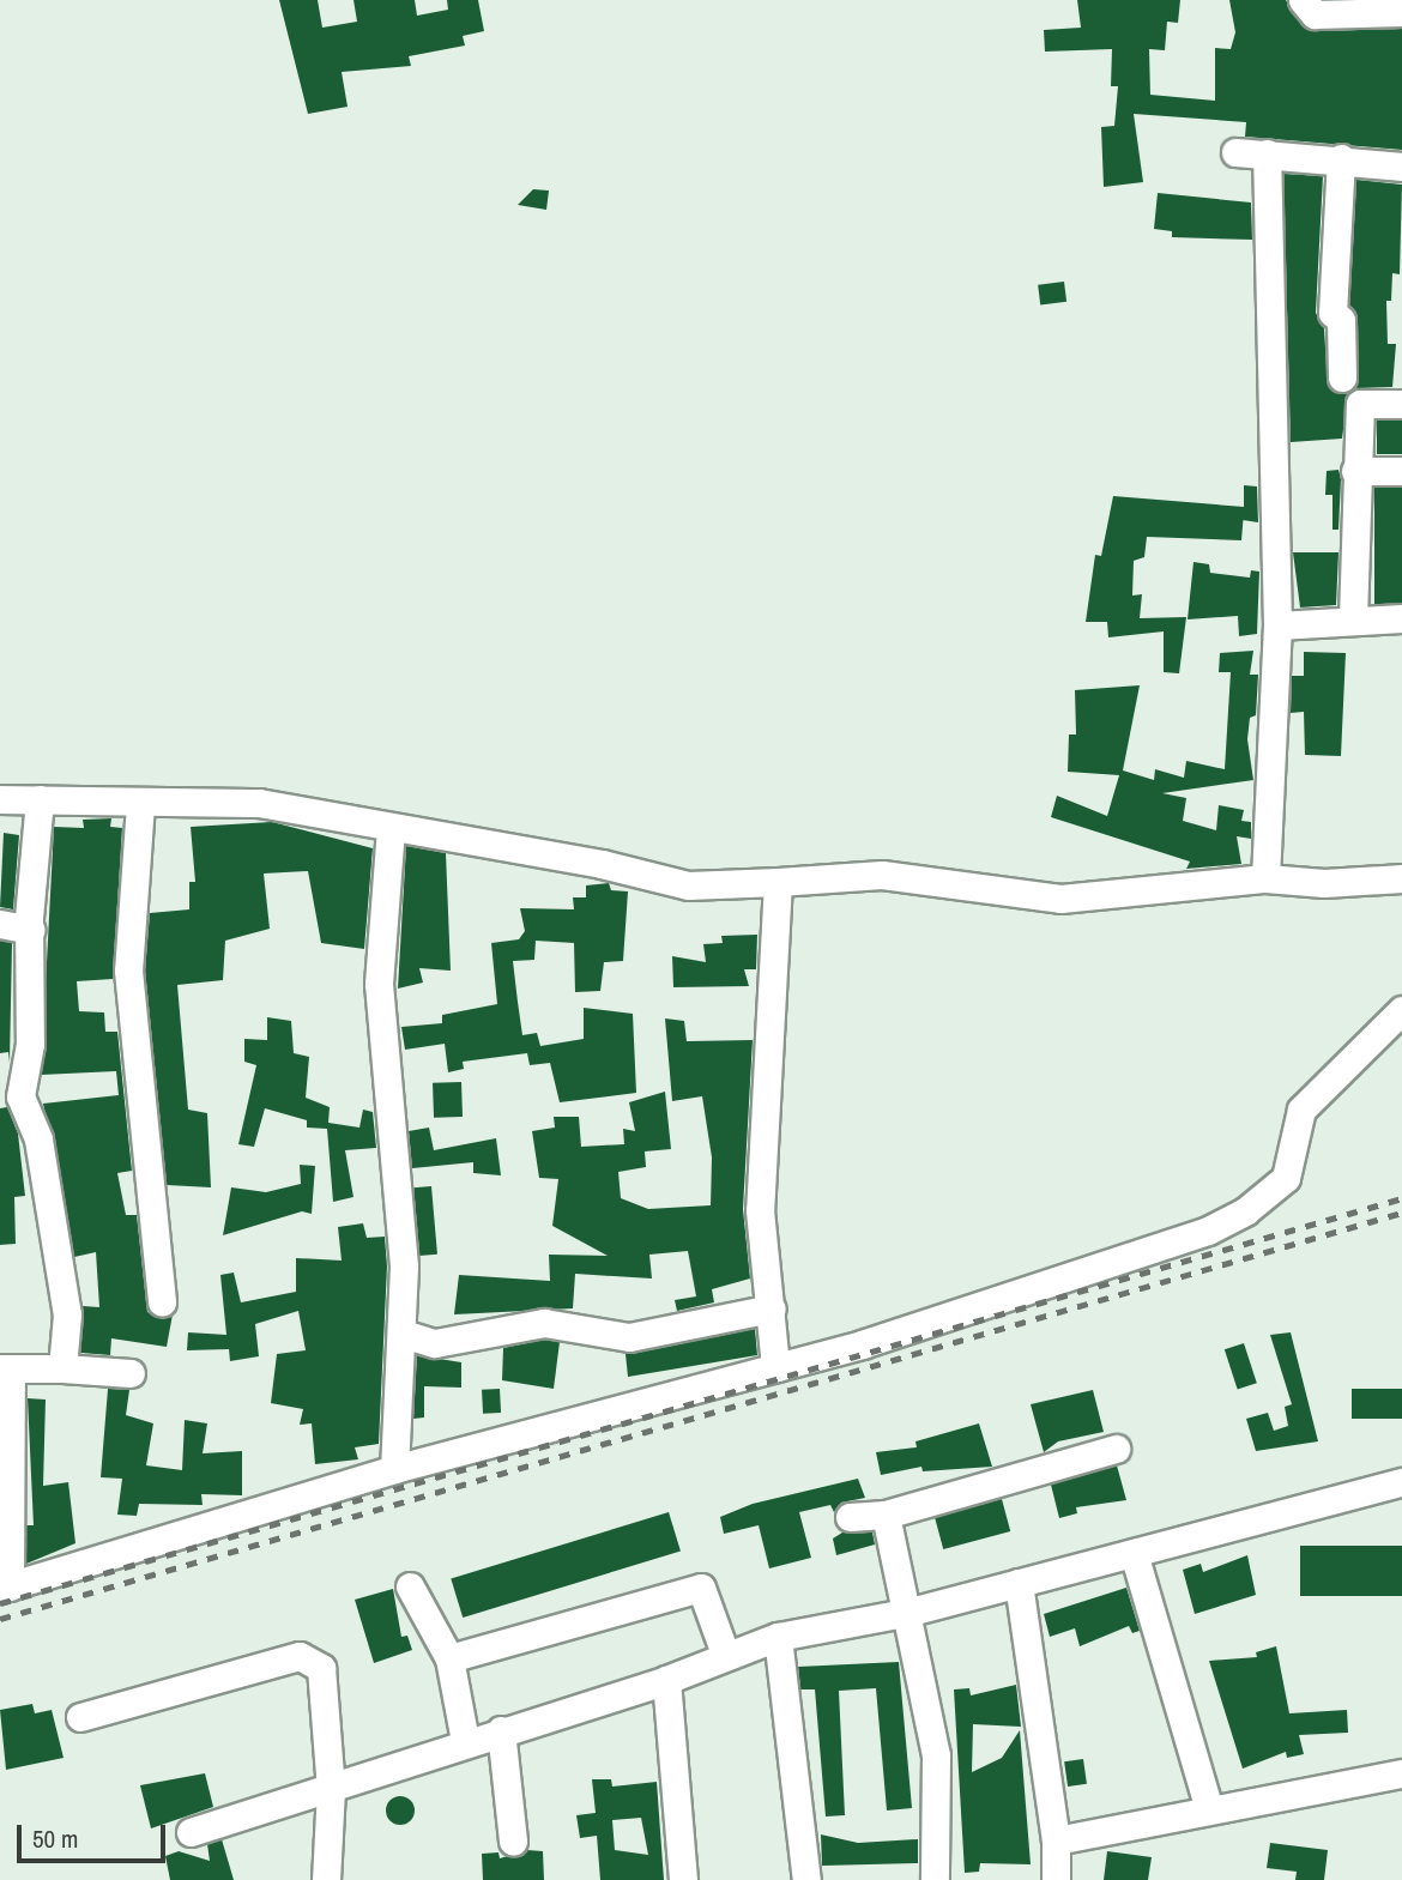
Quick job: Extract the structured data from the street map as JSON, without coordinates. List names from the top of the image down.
{
  "scale_bar": "50 m"
}
